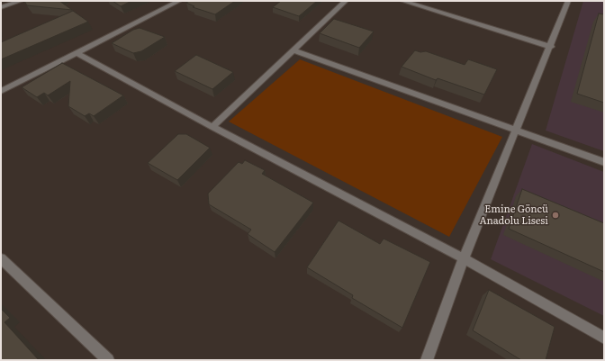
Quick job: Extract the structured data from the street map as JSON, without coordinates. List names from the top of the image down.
{
  "places": ["Emine Göncü Anadolu Lisesi"]
}
